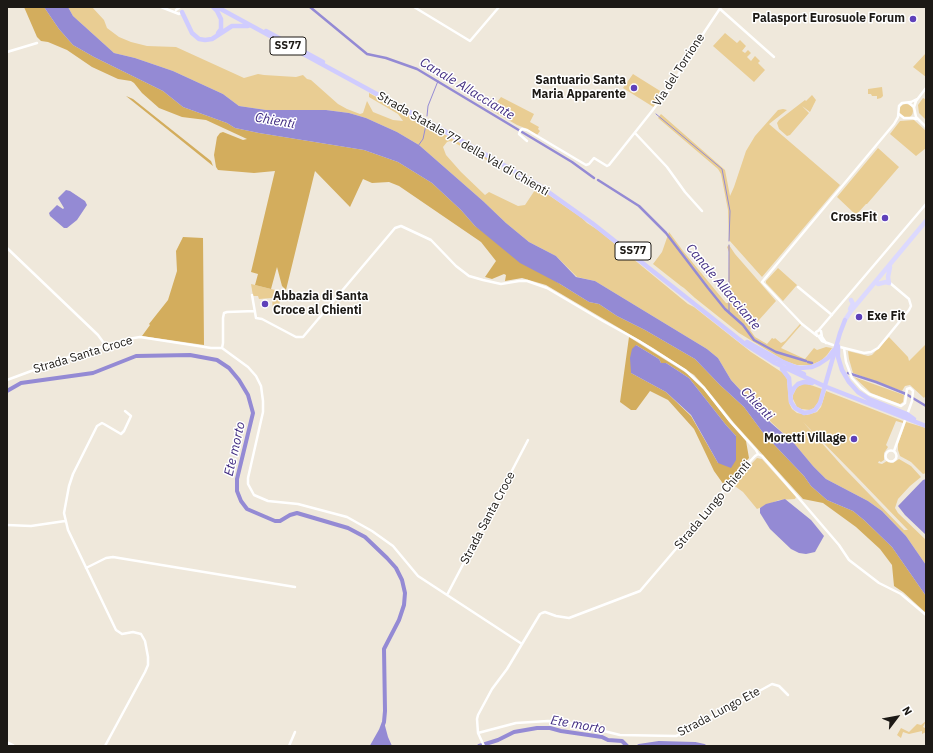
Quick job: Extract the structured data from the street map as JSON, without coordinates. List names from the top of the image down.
{
  "streets": {
    "highway": ["SS77", "Strada Statale 77 della Val di Chienti"],
    "street": [
      "Via del Torrione",
      "Strada Santa Croce",
      "Strada Lungo Chienti",
      "Strada Lungo Ete"
    ]
  },
  "water": ["Canale Allacciante", "Chienti", "Ete morto"],
  "places": [
    "Palasport Eurosuole Forum",
    "Santuario Santa Maria Apparente",
    "CrossFit",
    "Abbazia di Santa Croce al Chienti",
    "Exe Fit",
    "Moretti Village"
  ],
  "north": "top right"
}
